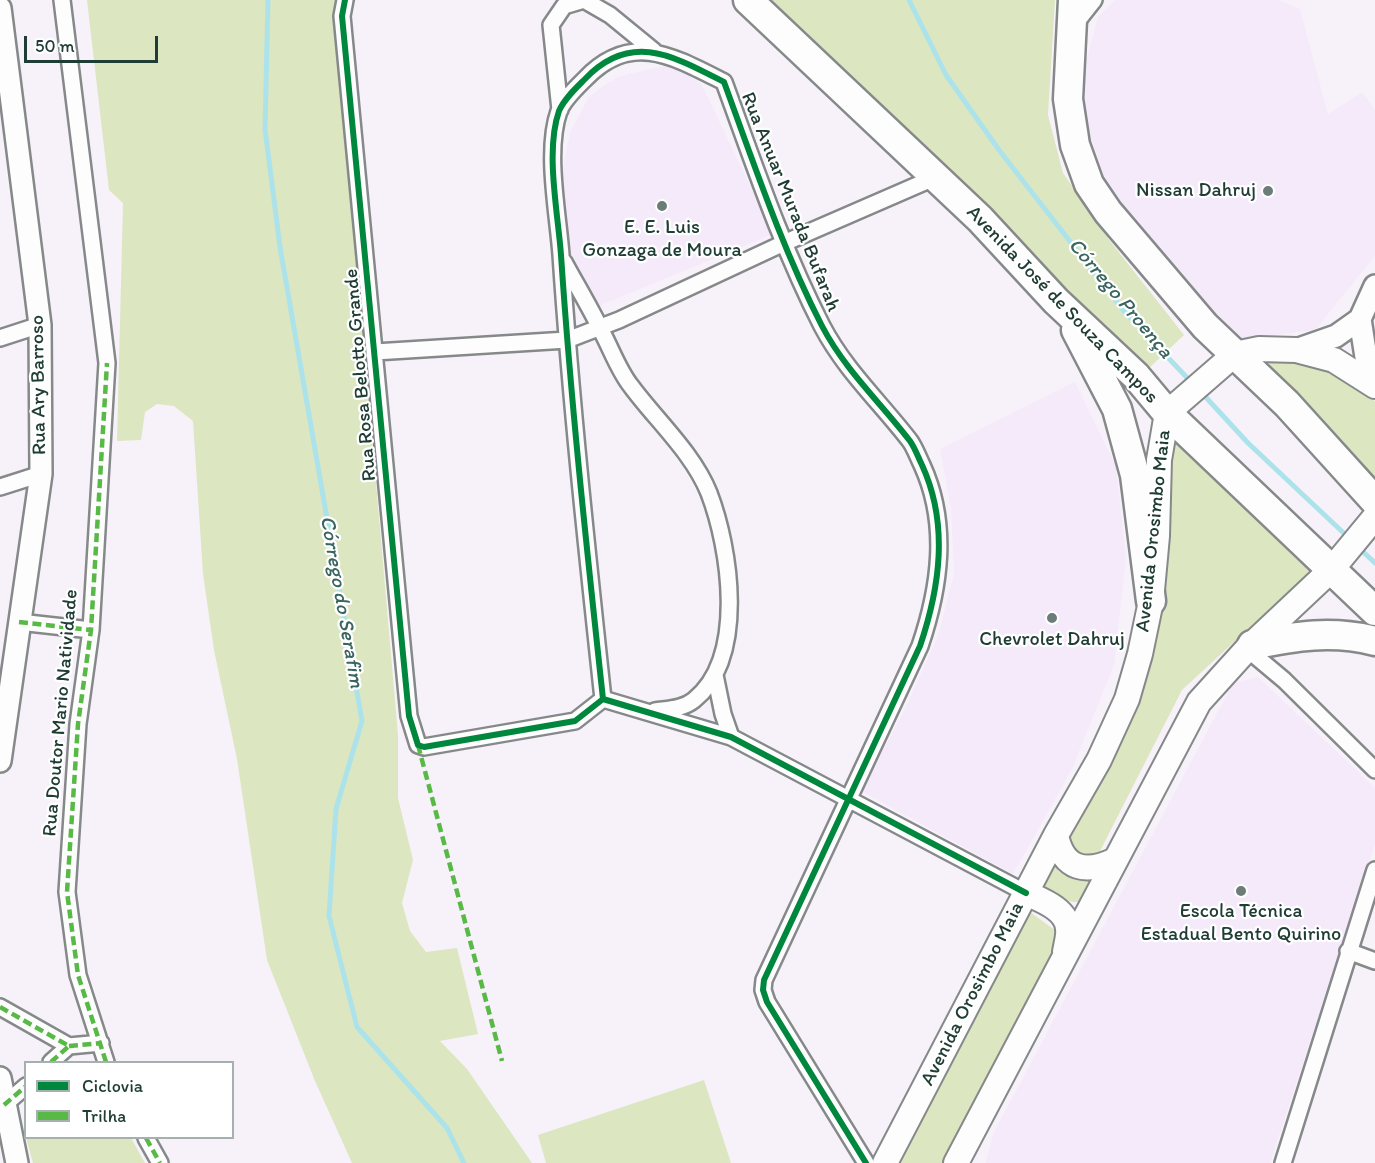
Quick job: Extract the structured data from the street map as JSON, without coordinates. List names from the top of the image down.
{
  "streets": {
    "highway": ["Avenida José de Souza Campos"],
    "main road": ["Rua Ary Barroso", "Avenida Orosimbo Maia"],
    "street": ["Rua Anuar Murada Bufarah", "Rua Rosa Belotto Grande", "Rua Doutor Mario Natividade"]
  },
  "crossings": [
    ["Rua Anuar Murada Bufarah", "Rua Rosa Belotto Grande"],
    ["Avenida José de Souza Campos", "Avenida Orosimbo Maia"]
  ],
  "water": ["Córrego Proença", "Córrego do Serafim"],
  "places": [
    "Nissan Dahruj",
    "E. E. Luis Gonzaga de Moura",
    "Chevrolet Dahruj",
    "Escola Técnica Estadual Bento Quirino"
  ],
  "legend": ["Ciclovia", "Trilha"],
  "scale_bar": "50 m"
}
